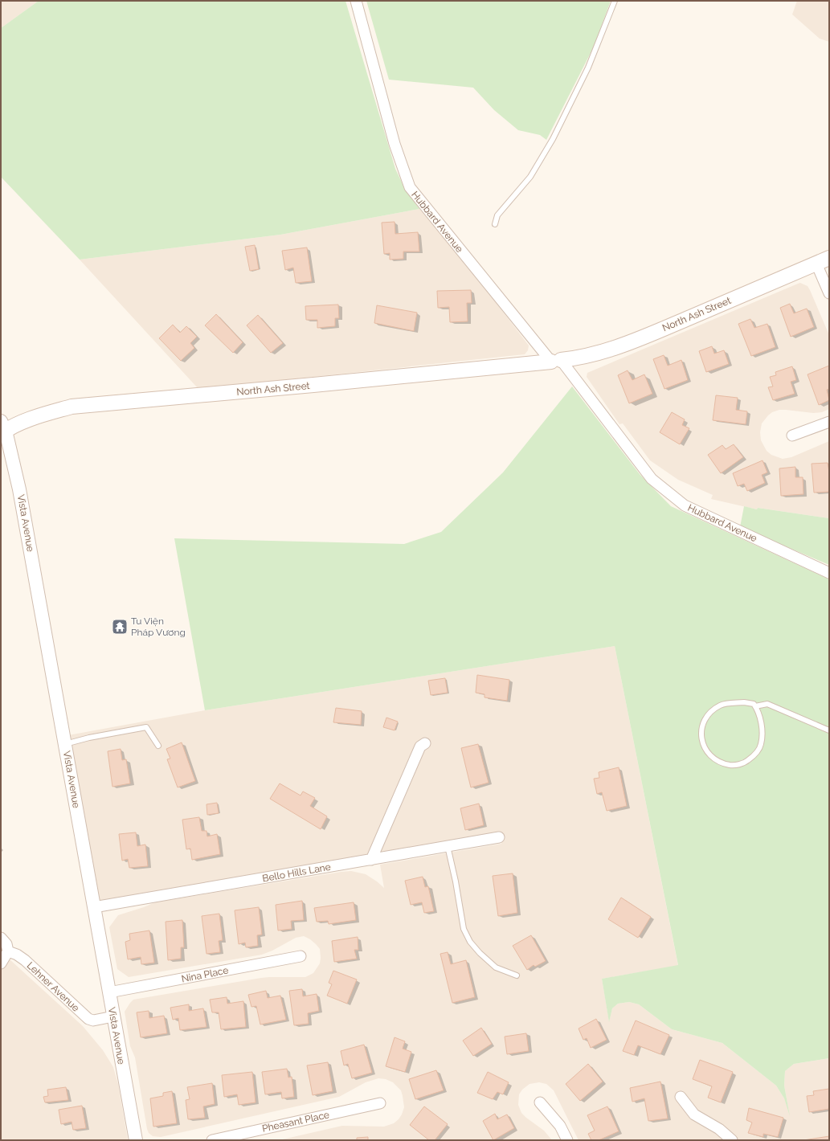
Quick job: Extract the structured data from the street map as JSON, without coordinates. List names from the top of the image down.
{
  "streets": {
    "main road": ["North Ash Street"],
    "street": [
      "Hubbard Avenue",
      "Vista Avenue",
      "Bello Hills Lane",
      "Nina Place",
      "Lehner Avenue",
      "Pheasant Place"
    ]
  },
  "crossings": [
    ["Hubbard Avenue", "North Ash Street"],
    ["North Ash Street", "Vista Avenue"],
    ["Vista Avenue", "Bello Hills Lane"],
    ["Vista Avenue", "Nina Place"],
    ["Vista Avenue", "Lehner Avenue"]
  ],
  "places": {
    "temple": ["Tu Viện Pháp Vương"]
  }
}
